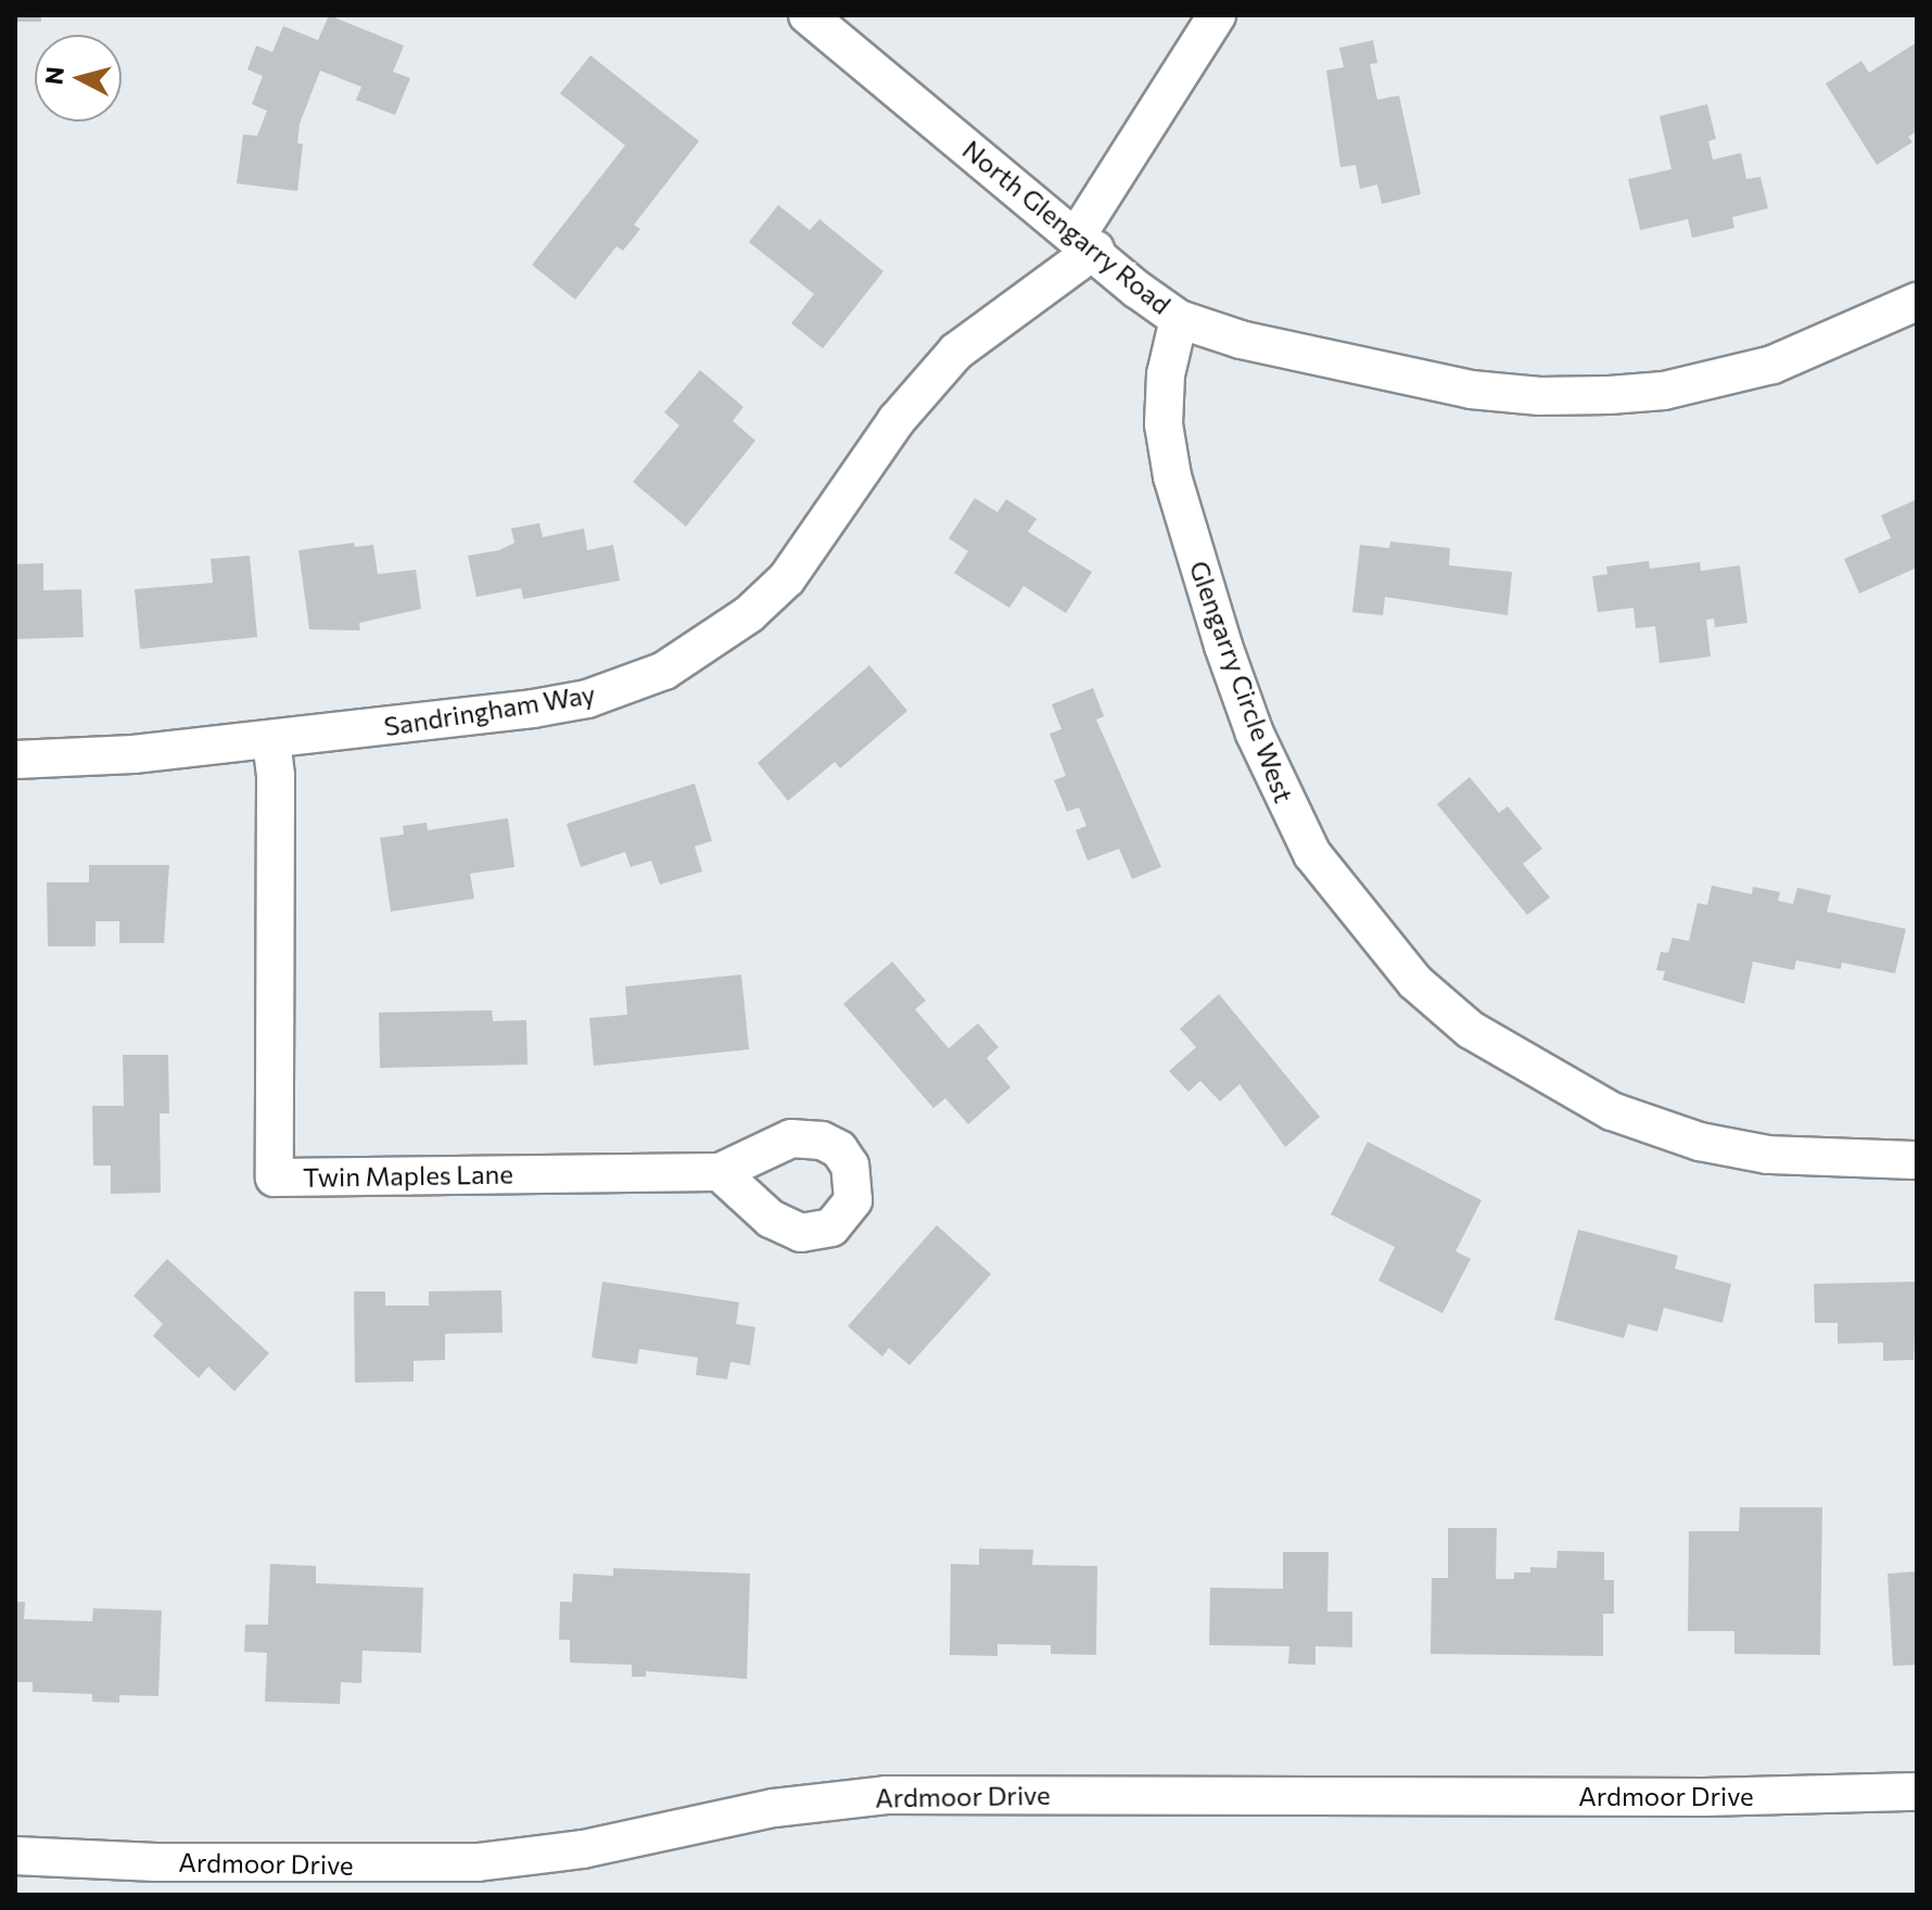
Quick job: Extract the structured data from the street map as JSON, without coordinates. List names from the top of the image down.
{
  "streets": {
    "street": [
      "North Glengarry Road",
      "Glengarry Circle West",
      "Sandringham Way",
      "Twin Maples Lane",
      "Ardmoor Drive"
    ]
  },
  "crossings": [
    ["North Glengarry Road", "Glengarry Circle West"],
    ["North Glengarry Road", "Sandringham Way"],
    ["Sandringham Way", "Twin Maples Lane"]
  ],
  "north": "left"
}
